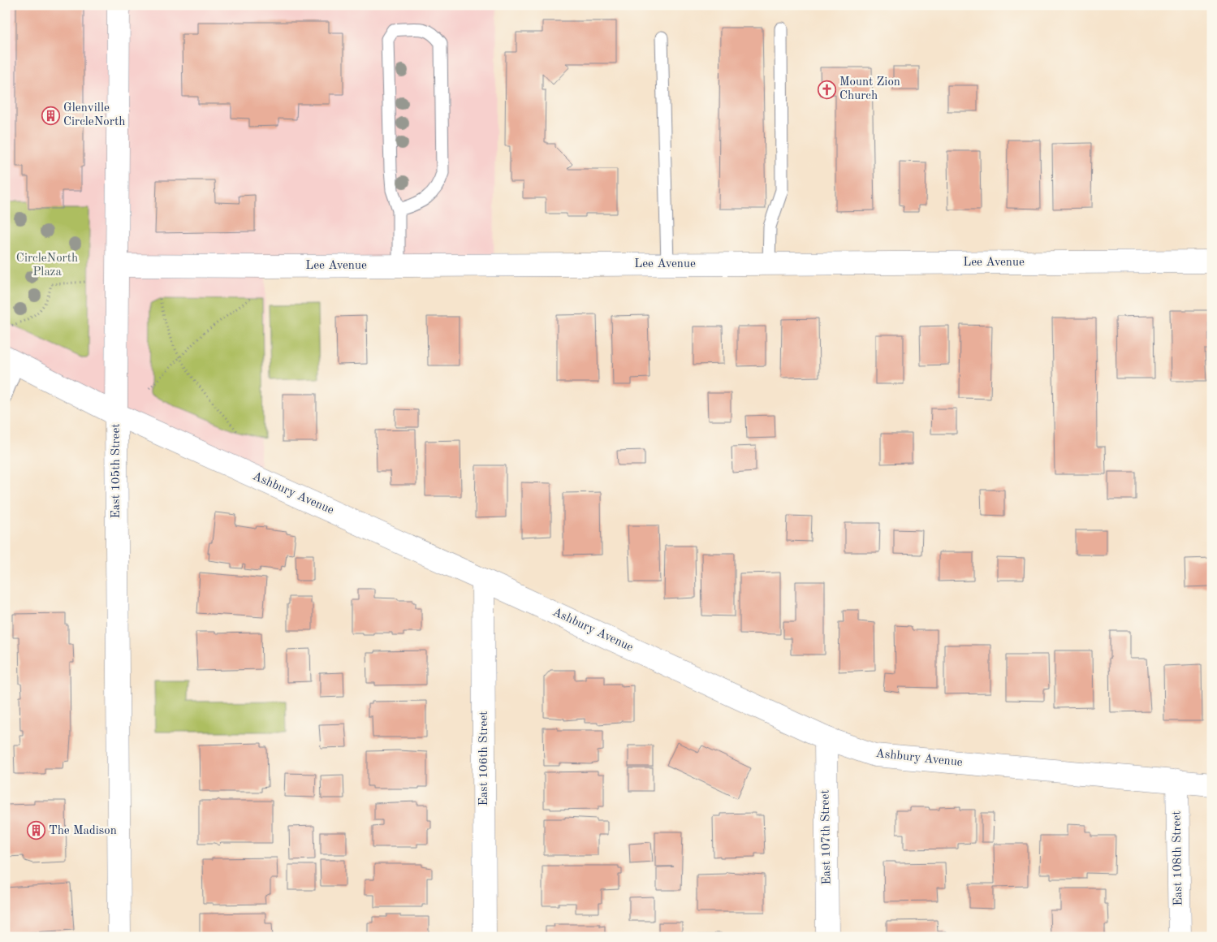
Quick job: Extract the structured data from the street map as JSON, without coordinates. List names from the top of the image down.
{
  "streets": {
    "street": [
      "Lee Avenue",
      "East 105th Street",
      "Ashbury Avenue",
      "East 106th Street",
      "East 107th Street",
      "East 108th Street"
    ]
  },
  "crossings": [
    ["Lee Avenue", "East 105th Street"],
    ["East 105th Street", "Ashbury Avenue"],
    ["Ashbury Avenue", "East 106th Street"],
    ["Ashbury Avenue", "East 107th Street"],
    ["Ashbury Avenue", "East 108th Street"]
  ],
  "parks": ["CircleNorth Plaza"],
  "places": {
    "church": ["Mount Zion Church"],
    "building": ["Glenville CircleNorth", "The Madison"]
  }
}
